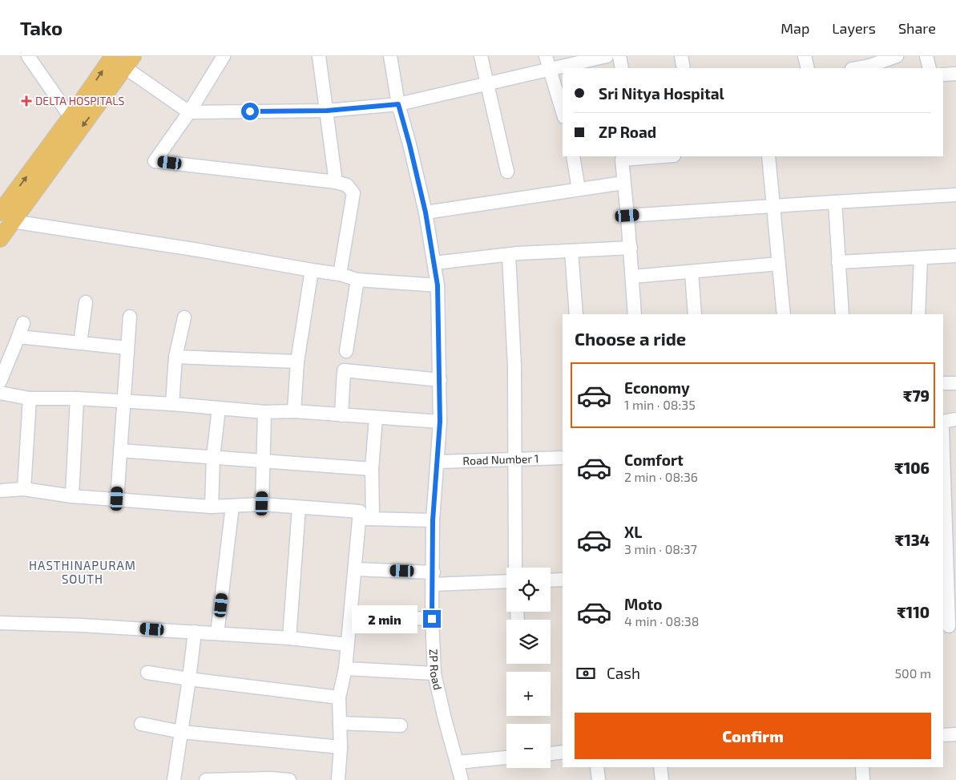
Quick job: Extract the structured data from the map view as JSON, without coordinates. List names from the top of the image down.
{
  "streets": {
    "street": ["Road Number 1", "ZP Road"]
  },
  "crossings": [
    ["Road Number 1", "ZP Road"]
  ],
  "districts": ["HASTHINAPURAM SOUTH"],
  "places": {
    "health": ["DELTA HOSPITALS"]
  },
  "page": {
    "header": "Tako",
    "nav": ["Map", "Layers", "Share"],
    "banner": ["Sri Nitya Hospital", "ZP Road"],
    "heading": "Choose a ride",
    "list": [
      {
        "name": "Economy",
        "note": "1 min · 08:35",
        "value": "₹79"
      },
      {
        "name": "Comfort",
        "note": "2 min · 08:36",
        "value": "₹106"
      },
      {
        "name": "XL",
        "note": "3 min · 08:37",
        "value": "₹134"
      },
      {
        "name": "Moto",
        "note": "4 min · 08:38",
        "value": "₹110"
      }
    ],
    "map_buttons": ["+", "−"],
    "bubble": "2 min",
    "pay": ["Cash", "500 m"],
    "buttons": "Confirm"
  }
}
